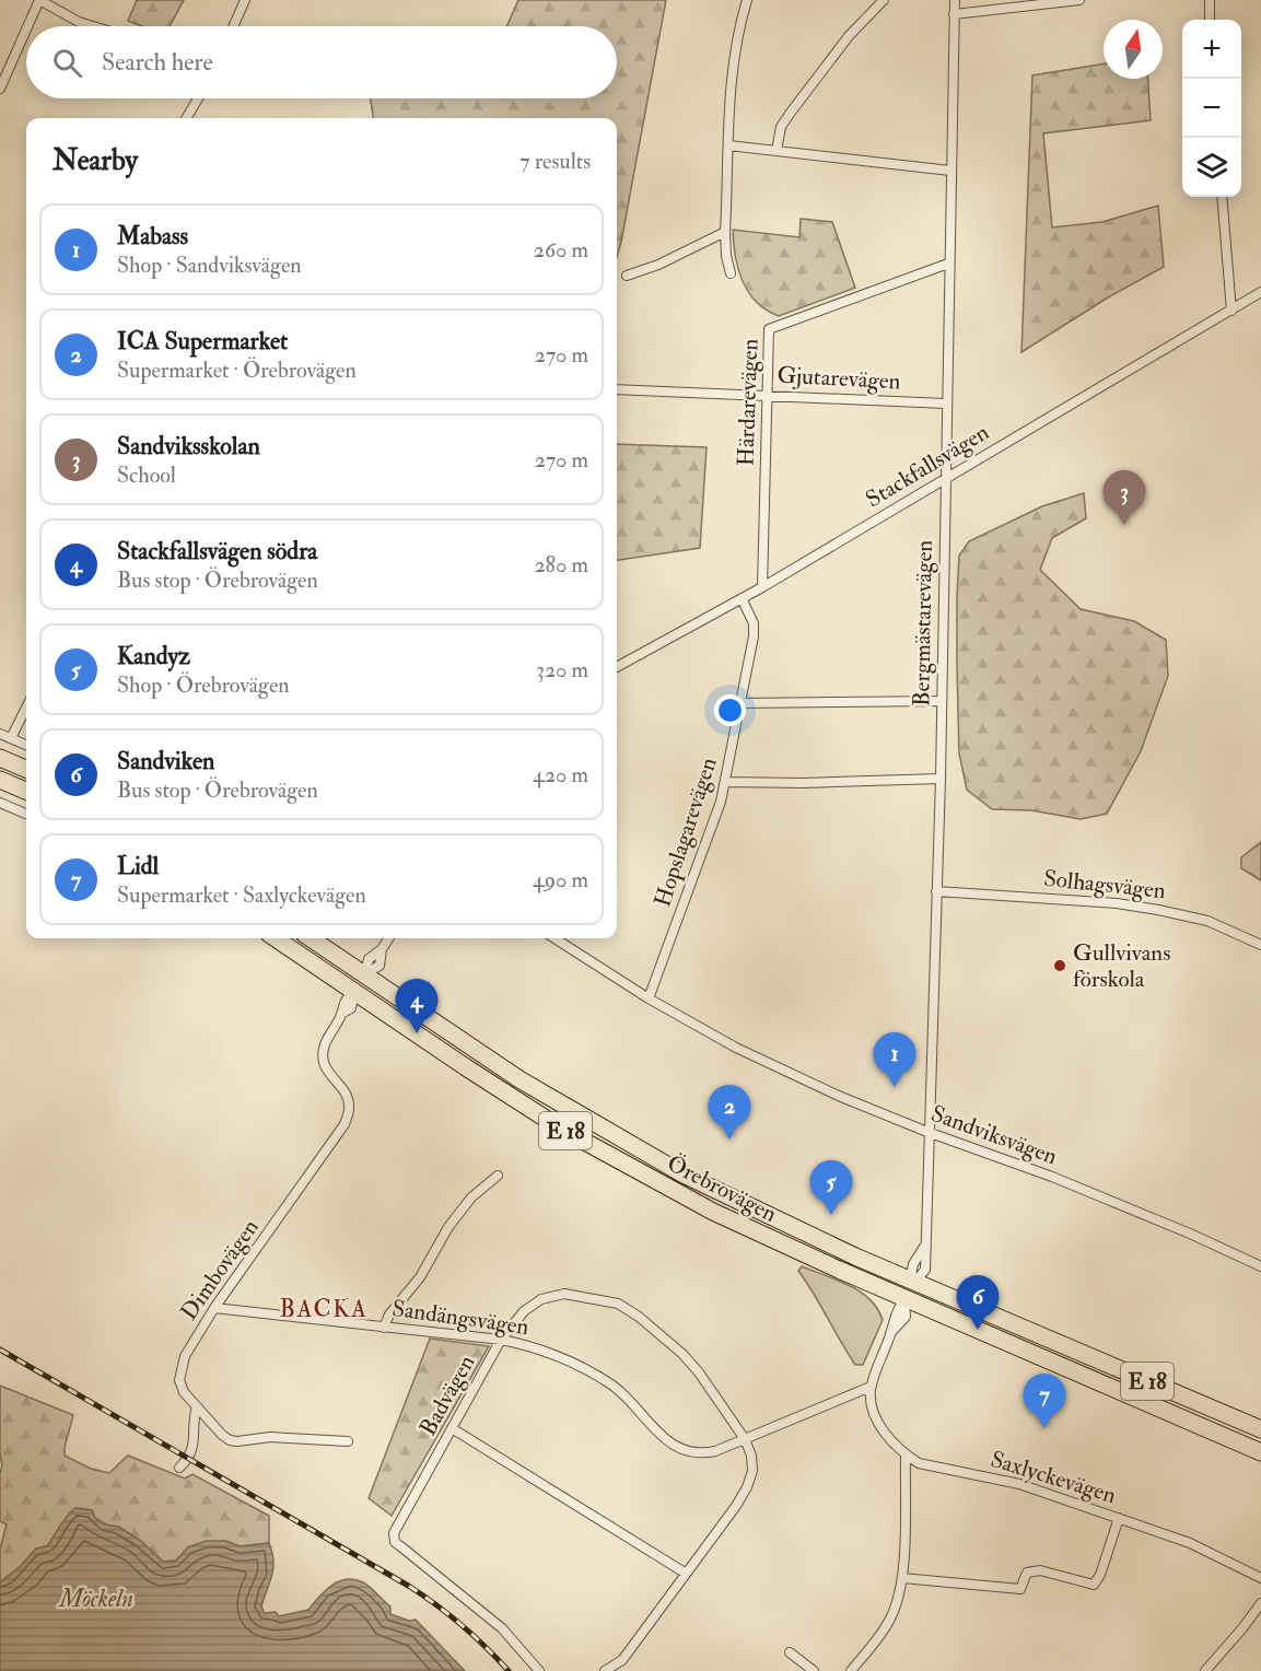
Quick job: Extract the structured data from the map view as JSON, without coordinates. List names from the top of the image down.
{
  "streets": {
    "highway": ["E 18", "Örebrovägen"],
    "street": [
      "Gjutarevägen",
      "Härdarevägen",
      "Stackfallsvägen",
      "Bergmästarevägen",
      "Hopslagarevägen",
      "Solhagsvägen",
      "Sandviksvägen",
      "Dimbovägen",
      "Sandängsvägen",
      "Badvägen",
      "Saxlyckevägen"
    ]
  },
  "crossings": [
    ["Gjutarevägen", "Härdarevägen"],
    ["Gjutarevägen", "Bergmästarevägen"],
    ["Härdarevägen", "Stackfallsvägen"],
    ["Härdarevägen", "Bergmästarevägen"],
    ["Stackfallsvägen", "Bergmästarevägen"],
    ["Stackfallsvägen", "Hopslagarevägen"],
    ["Bergmästarevägen", "Solhagsvägen"],
    ["Bergmästarevägen", "Sandviksvägen"],
    ["Bergmästarevägen", "Örebrovägen"],
    ["Hopslagarevägen", "Sandviksvägen"],
    ["Örebrovägen", "Dimbovägen"],
    ["Dimbovägen", "Sandängsvägen"],
    ["Sandängsvägen", "Badvägen"],
    ["Sandängsvägen", "Saxlyckevägen"]
  ],
  "districts": ["BACKA"],
  "water": ["Möckeln"],
  "places": ["Gullvivans förskola"],
  "north": "top",
  "page": {
    "map_buttons": ["+", "−"],
    "search": "Search here",
    "heading": ["Nearby", "7 results"],
    "list": [
      {
        "mark": "1",
        "name": "Mabass",
        "note": "Shop · Sandviksvägen",
        "value": "260 m"
      },
      {
        "mark": "2",
        "name": "ICA Supermarket",
        "note": "Supermarket · Örebrovägen",
        "value": "270 m"
      },
      {
        "mark": "3",
        "name": "Sandviksskolan",
        "note": "School",
        "value": "270 m"
      },
      {
        "mark": "4",
        "name": "Stackfallsvägen södra",
        "note": "Bus stop · Örebrovägen",
        "value": "280 m"
      },
      {
        "mark": "5",
        "name": "Kandyz",
        "note": "Shop · Örebrovägen",
        "value": "320 m"
      },
      {
        "mark": "6",
        "name": "Sandviken",
        "note": "Bus stop · Örebrovägen",
        "value": "420 m"
      },
      {
        "mark": "7",
        "name": "Lidl",
        "note": "Supermarket · Saxlyckevägen",
        "value": "490 m"
      }
    ],
    "pins": [
      "3",
      "4",
      "1",
      "2",
      "5",
      "6",
      "7"
    ]
  }
}
